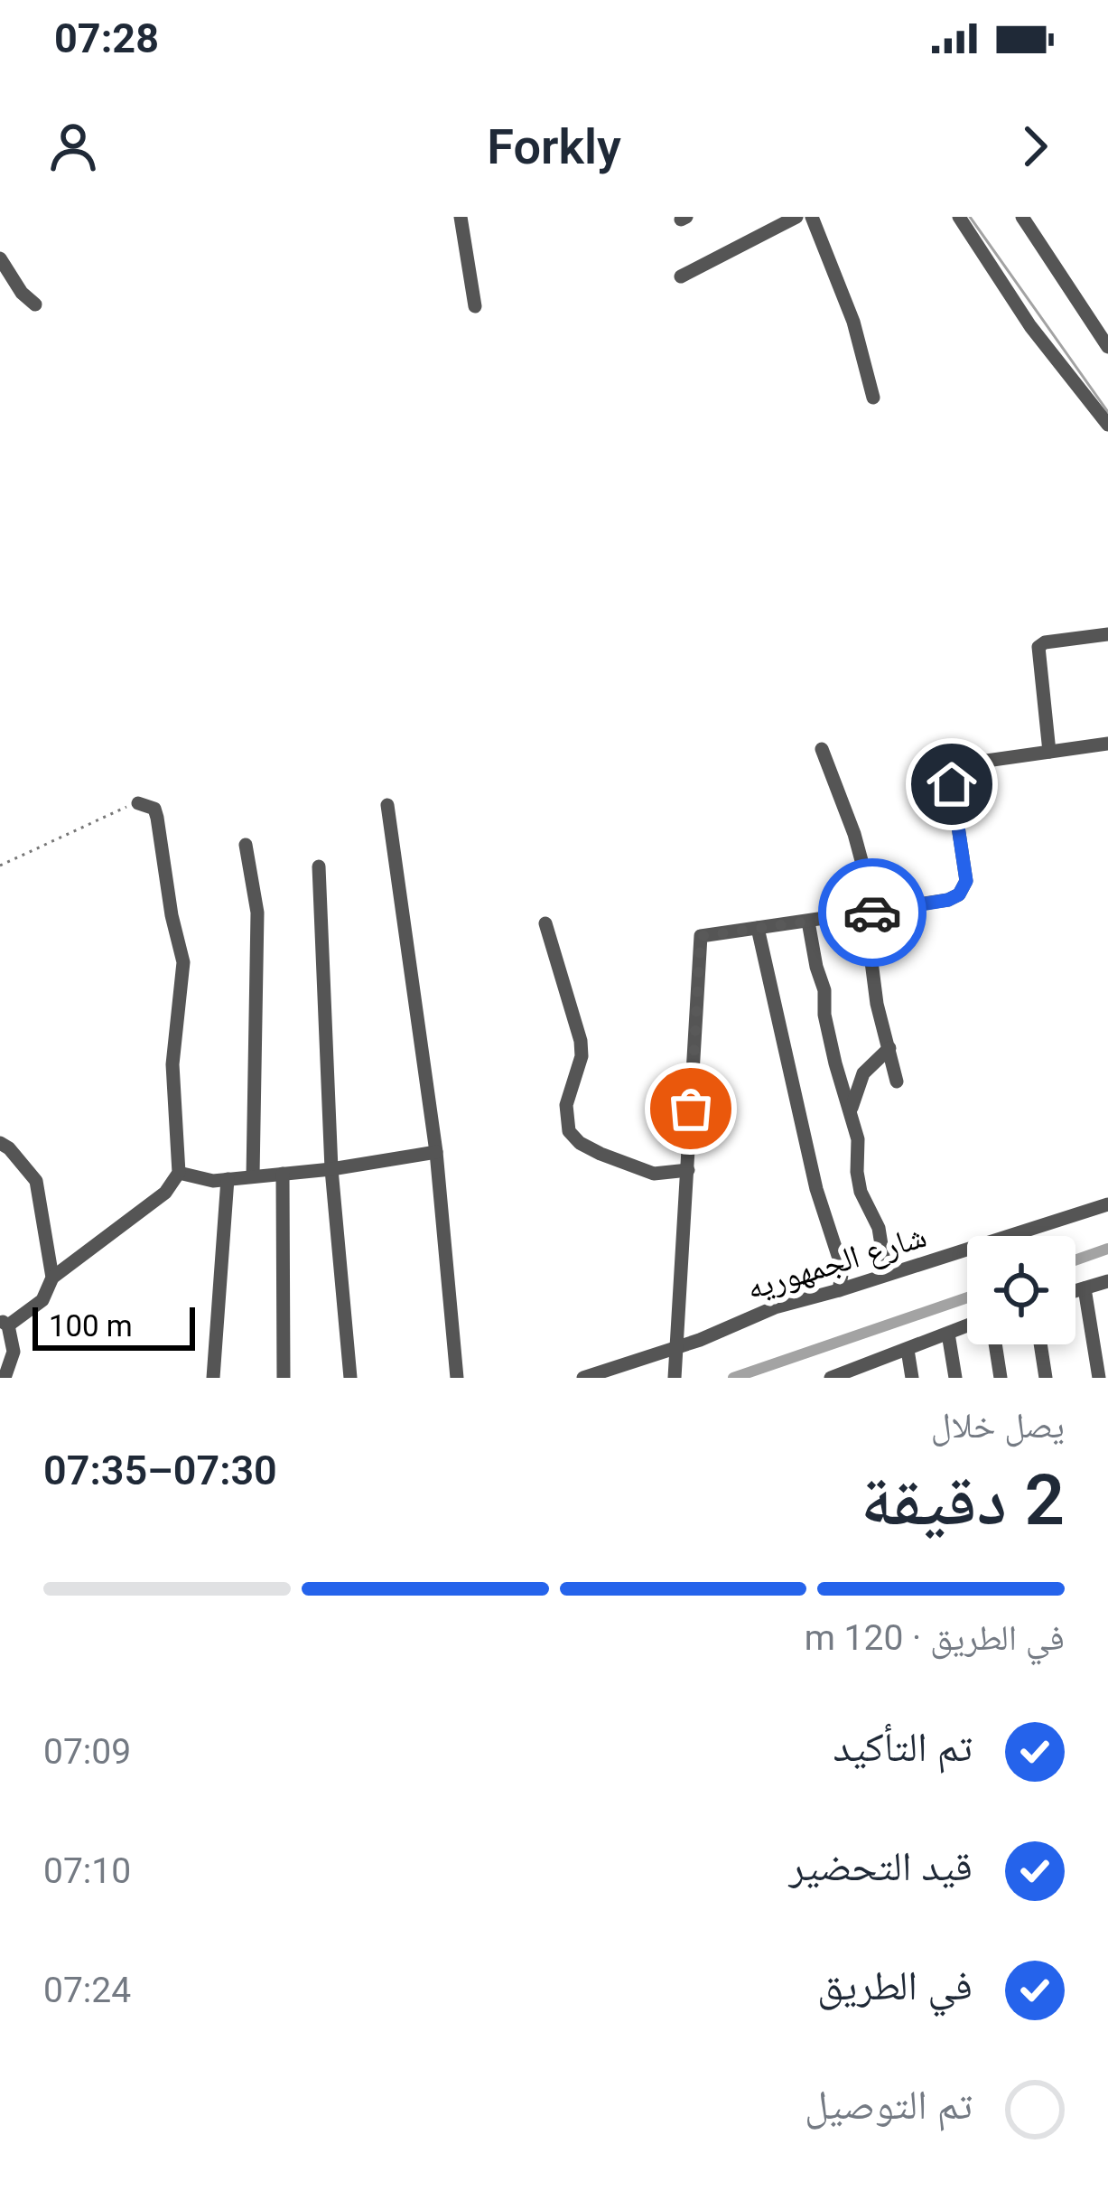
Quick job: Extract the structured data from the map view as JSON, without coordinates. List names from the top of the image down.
{
  "streets": {
    "street": ["شارع الجمهوريه"]
  },
  "scale_bar": "100 m",
  "page": {
    "status": "07:28",
    "header": "Forkly",
    "scale": "100 m",
    "heading": ["2 دقيقة", "يصل خلال", "07:30–07:35"],
    "bar": "في الطريق · 120 m",
    "list": [
      ["تم التأكيد", "07:09"],
      ["قيد التحضير", "07:10"],
      ["في الطريق", "07:24"],
      "تم التوصيل"
    ]
  }
}
